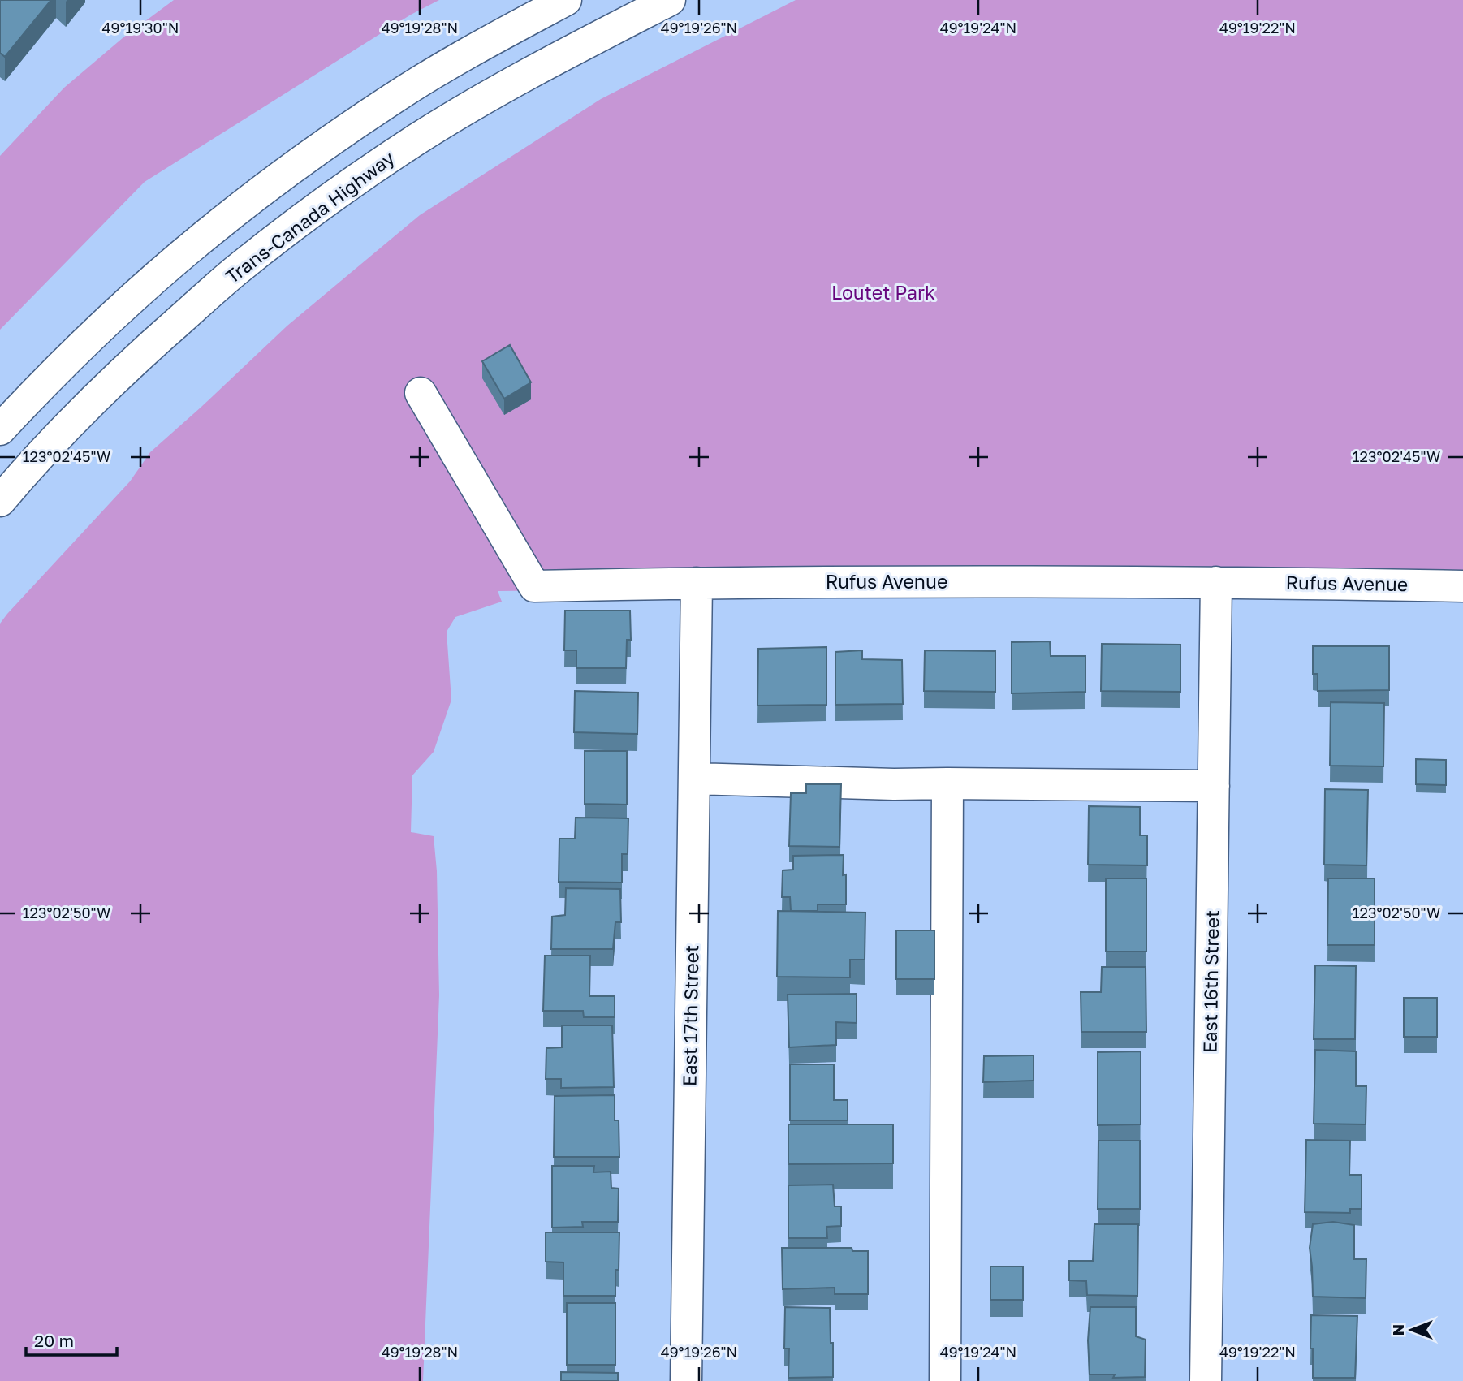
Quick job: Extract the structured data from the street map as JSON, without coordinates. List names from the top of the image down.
{
  "streets": {
    "main road": [
      "Trans-Canada Highway",
      "Rufus Avenue",
      "East 16th Street",
      "East 17th Street"
    ]
  },
  "crossings": [
    ["Rufus Avenue", "East 16th Street"],
    ["Rufus Avenue", "East 17th Street"]
  ],
  "parks": ["Loutet Park"],
  "scale_bar": "20 m",
  "north": "left",
  "coordinates": [
    "49°19'30\"N",
    "49°19'28\"N",
    "49°19'26\"N",
    "49°19'24\"N",
    "49°19'22\"N",
    "123°02'45\"W",
    "123°02'50\"W"
  ]
}
